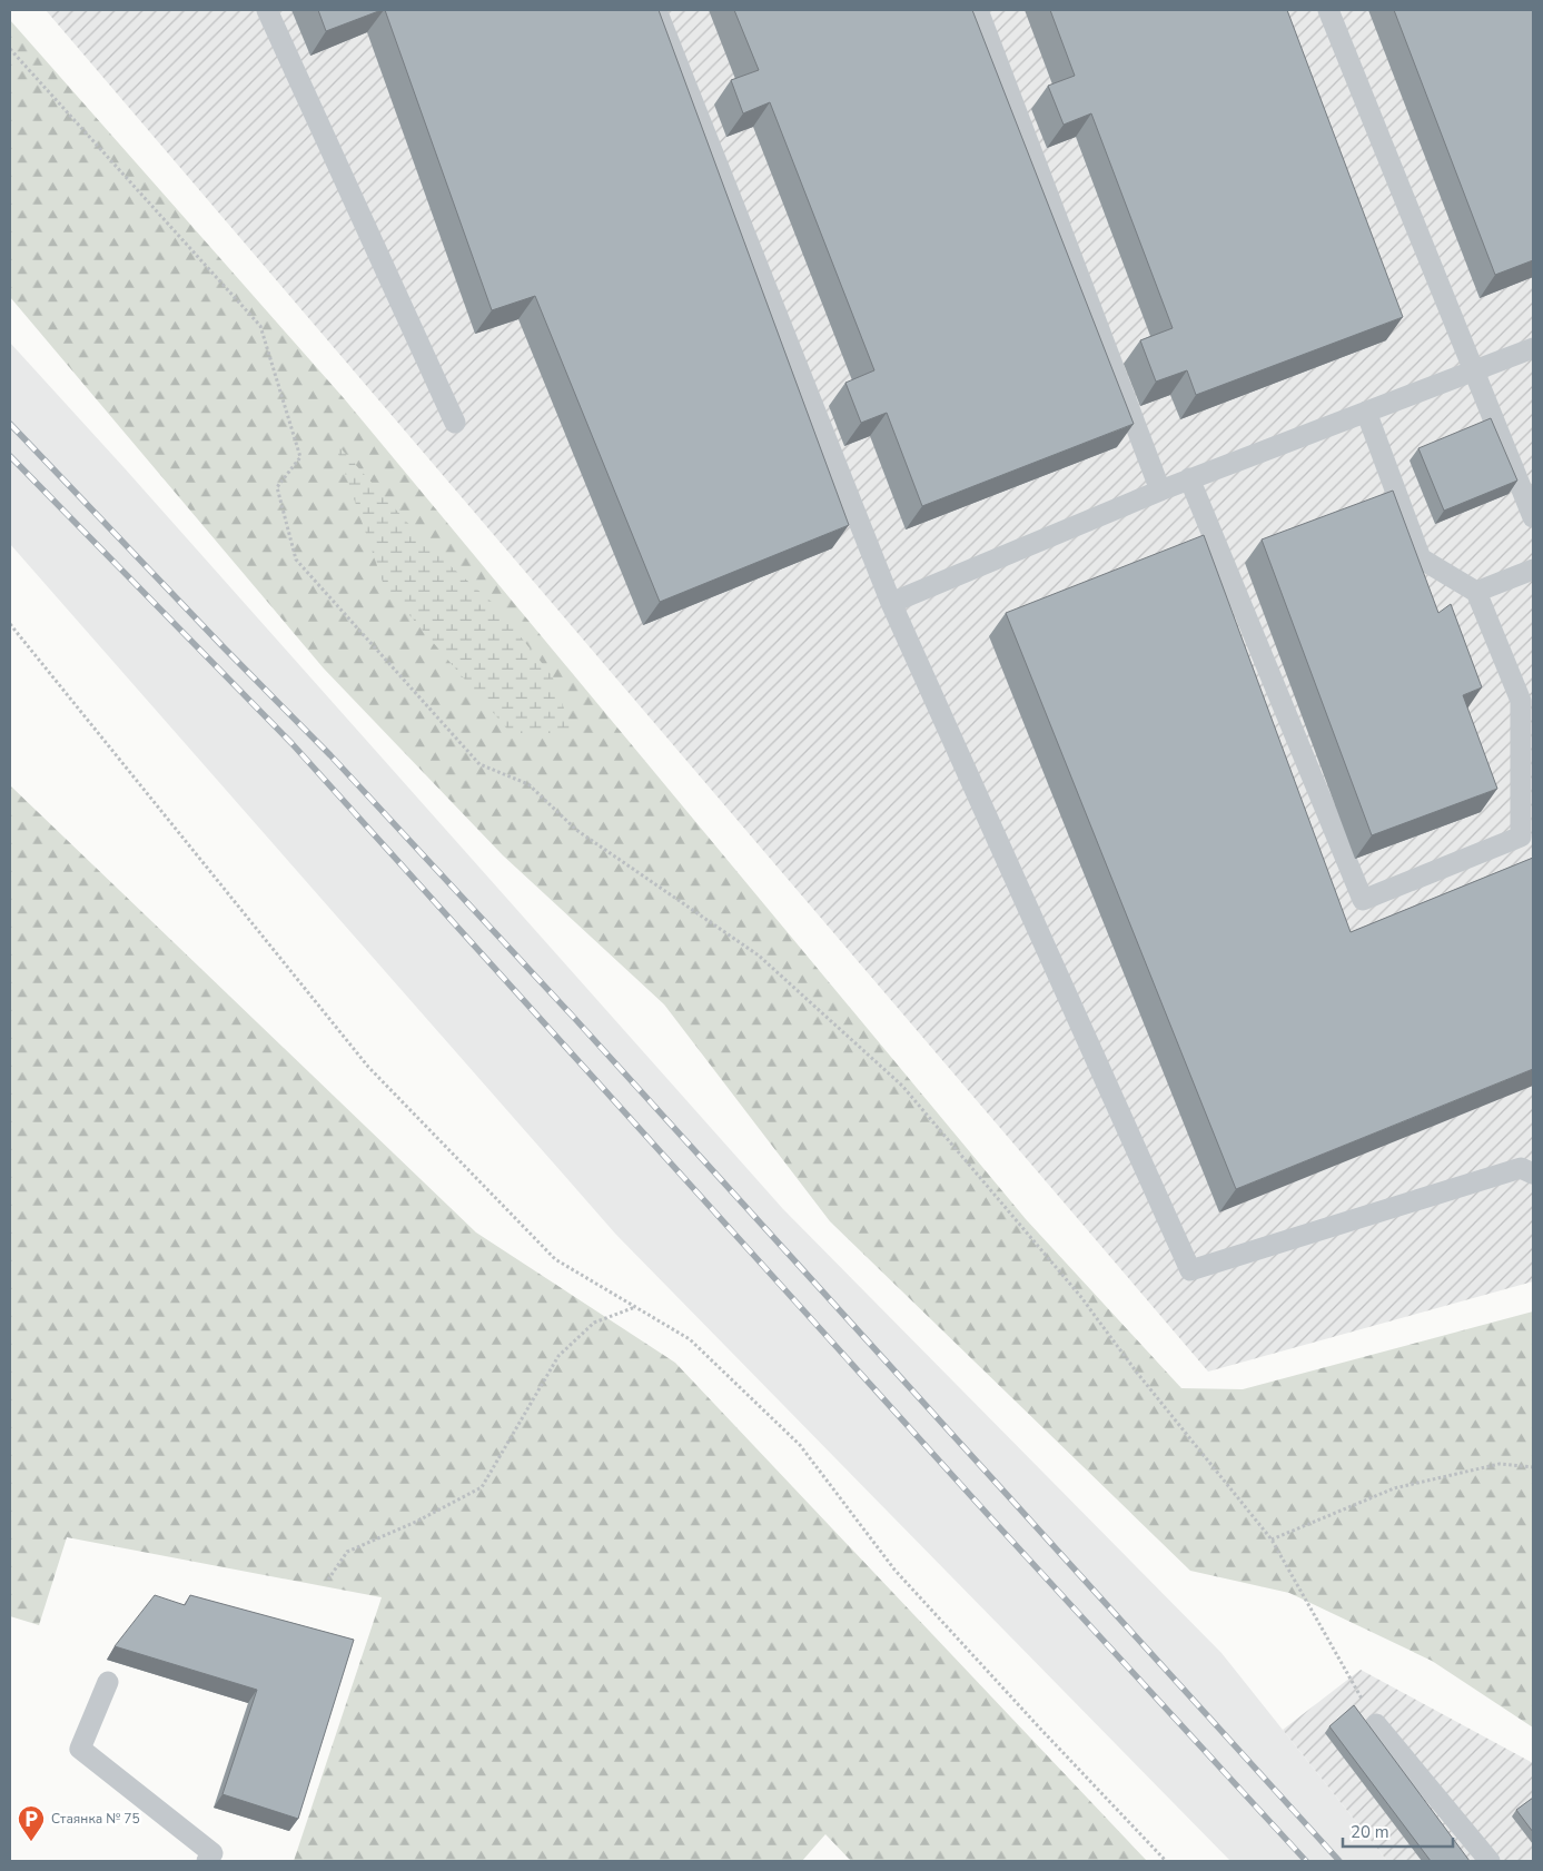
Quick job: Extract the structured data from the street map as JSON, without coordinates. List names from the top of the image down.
{
  "places": {
    "parking": ["Стаянка № 75"]
  },
  "scale_bar": "20 m"
}
